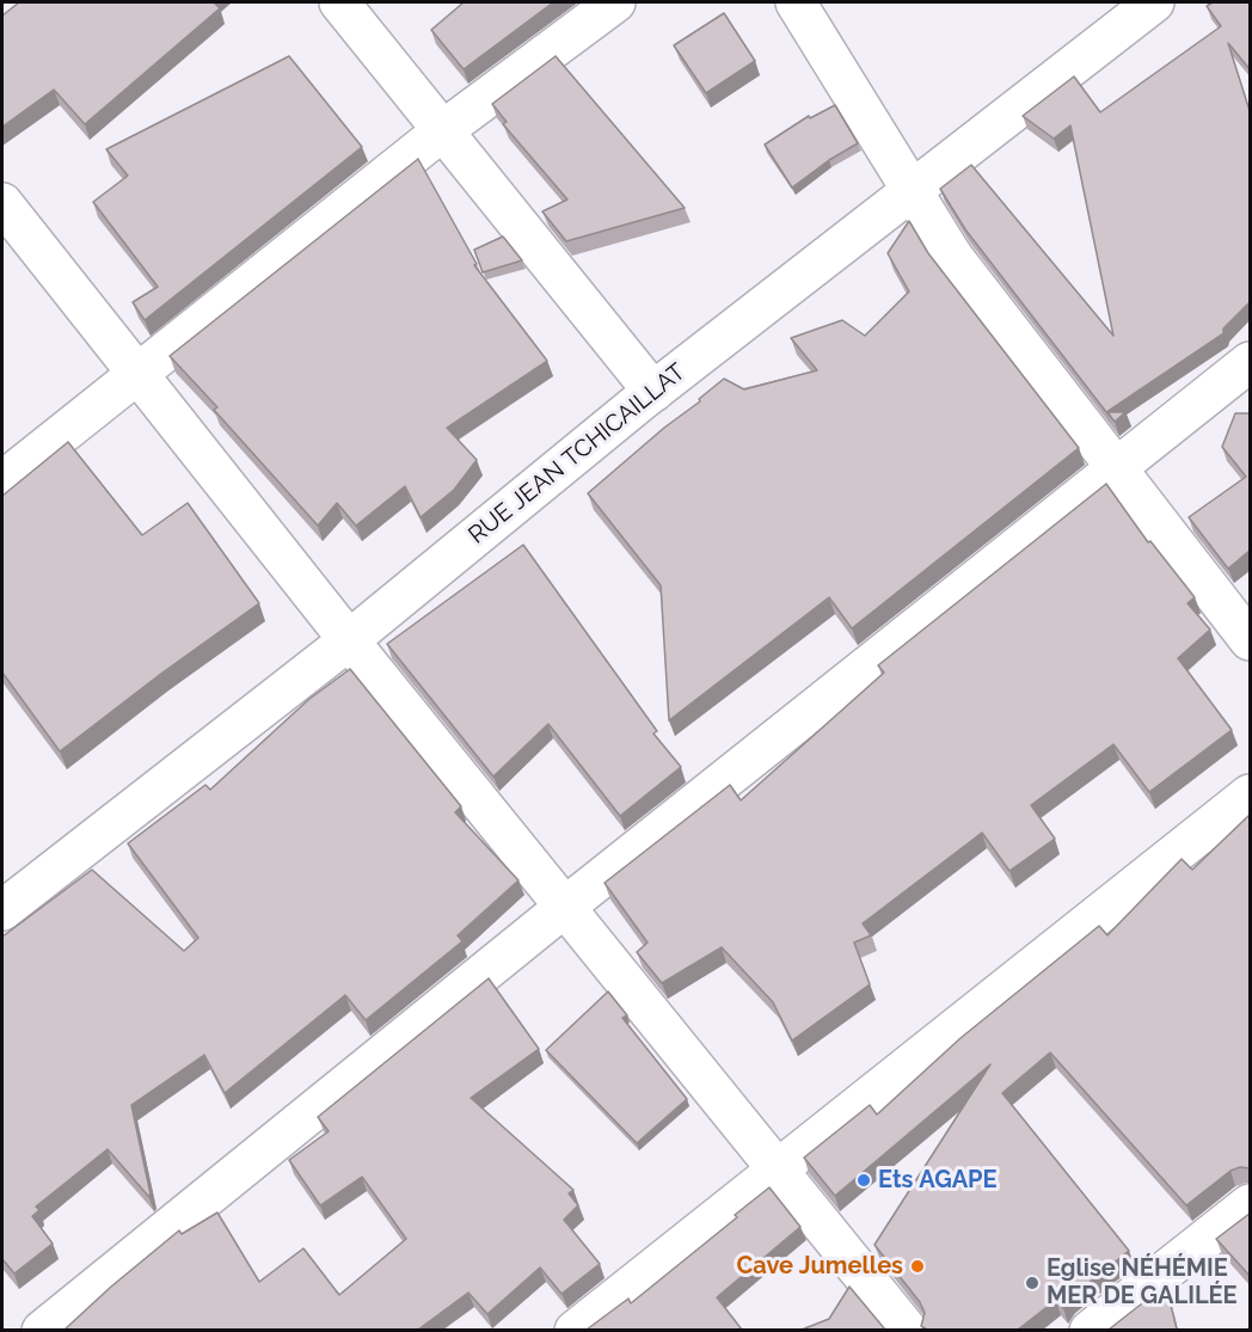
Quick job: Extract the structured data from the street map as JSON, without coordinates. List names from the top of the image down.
{
  "streets": {
    "street": ["RUE JEAN TCHICAILLAT"]
  },
  "places": ["Ets AGAPE", "Cave Jumelles", "Eglise NÉHÉMIE MER DE GALILÉE"]
}
